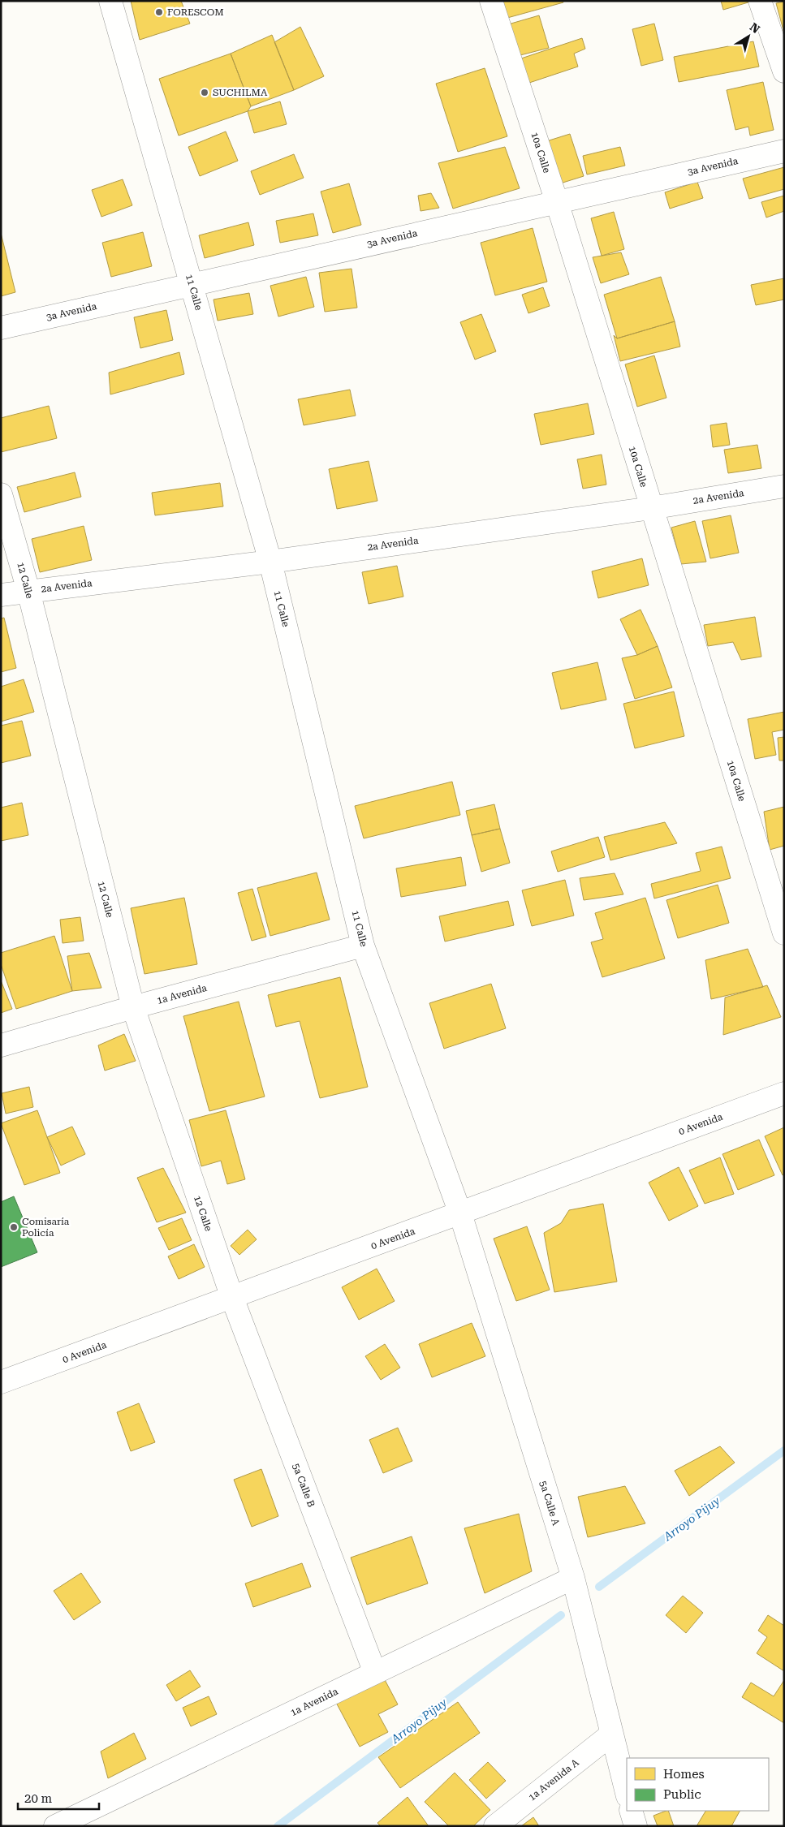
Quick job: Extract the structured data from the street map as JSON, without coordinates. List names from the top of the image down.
{
  "streets": {
    "street": [
      "10a Calle",
      "3a Avenida",
      "11 Calle",
      "2a Avenida",
      "12 Calle",
      "1a Avenida",
      "0 Avenida",
      "5a Calle B",
      "5a Calle A",
      "1a Avenida A"
    ]
  },
  "crossings": [
    ["10a Calle", "3a Avenida"],
    ["10a Calle", "2a Avenida"],
    ["3a Avenida", "11 Calle"],
    ["11 Calle", "2a Avenida"],
    ["11 Calle", "1a Avenida"],
    ["11 Calle", "0 Avenida"],
    ["11 Calle", "5a Calle A"],
    ["2a Avenida", "12 Calle"],
    ["12 Calle", "1a Avenida"],
    ["12 Calle", "0 Avenida"],
    ["12 Calle", "5a Calle B"],
    ["1a Avenida", "5a Calle B"],
    ["1a Avenida", "5a Calle A"],
    ["0 Avenida", "5a Calle B"],
    ["0 Avenida", "5a Calle A"],
    ["5a Calle A", "1a Avenida A"]
  ],
  "water": ["Arroyo Pijuy"],
  "places": ["FORESCOM", "SUCHILMA", "Comisaría Policía"],
  "legend": ["Homes", "Public"],
  "scale_bar": "20 m",
  "north": "top right"
}
